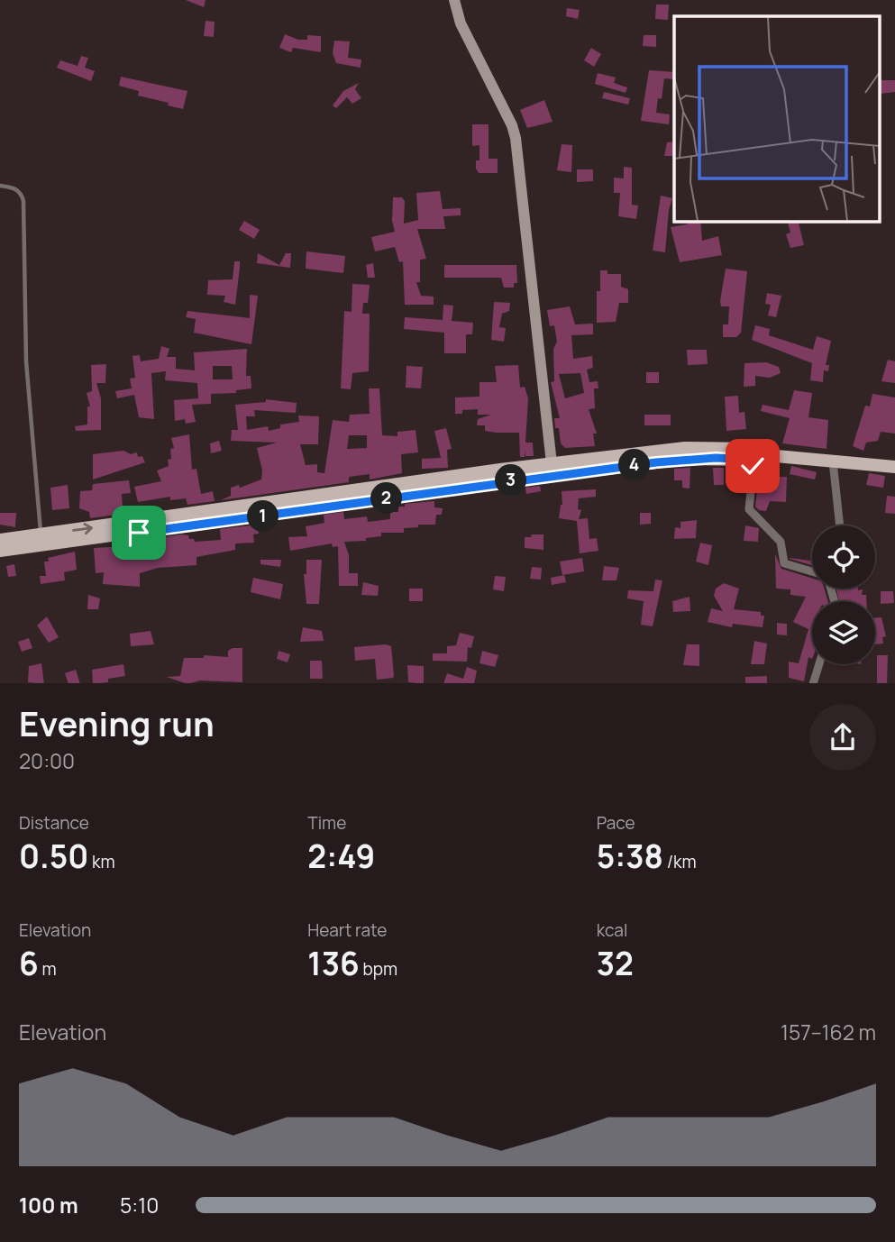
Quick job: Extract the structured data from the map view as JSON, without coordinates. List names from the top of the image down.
{
  "page": {
    "pins": [
      "4",
      "3",
      "2",
      "1"
    ],
    "heading": ["Evening run", "20:00"],
    "stats": [
      ["Distance", "0.50 km"],
      ["Time", "2:49"],
      ["Pace", "5:38 /km"],
      ["Elevation", "6 m"],
      ["Heart rate", "136 bpm"],
      ["kcal", "32"]
    ],
    "chart": ["Elevation", "157–162 m"],
    "list": [
      {
        "name": "100 m",
        "note": "5:10"
      }
    ]
  }
}
